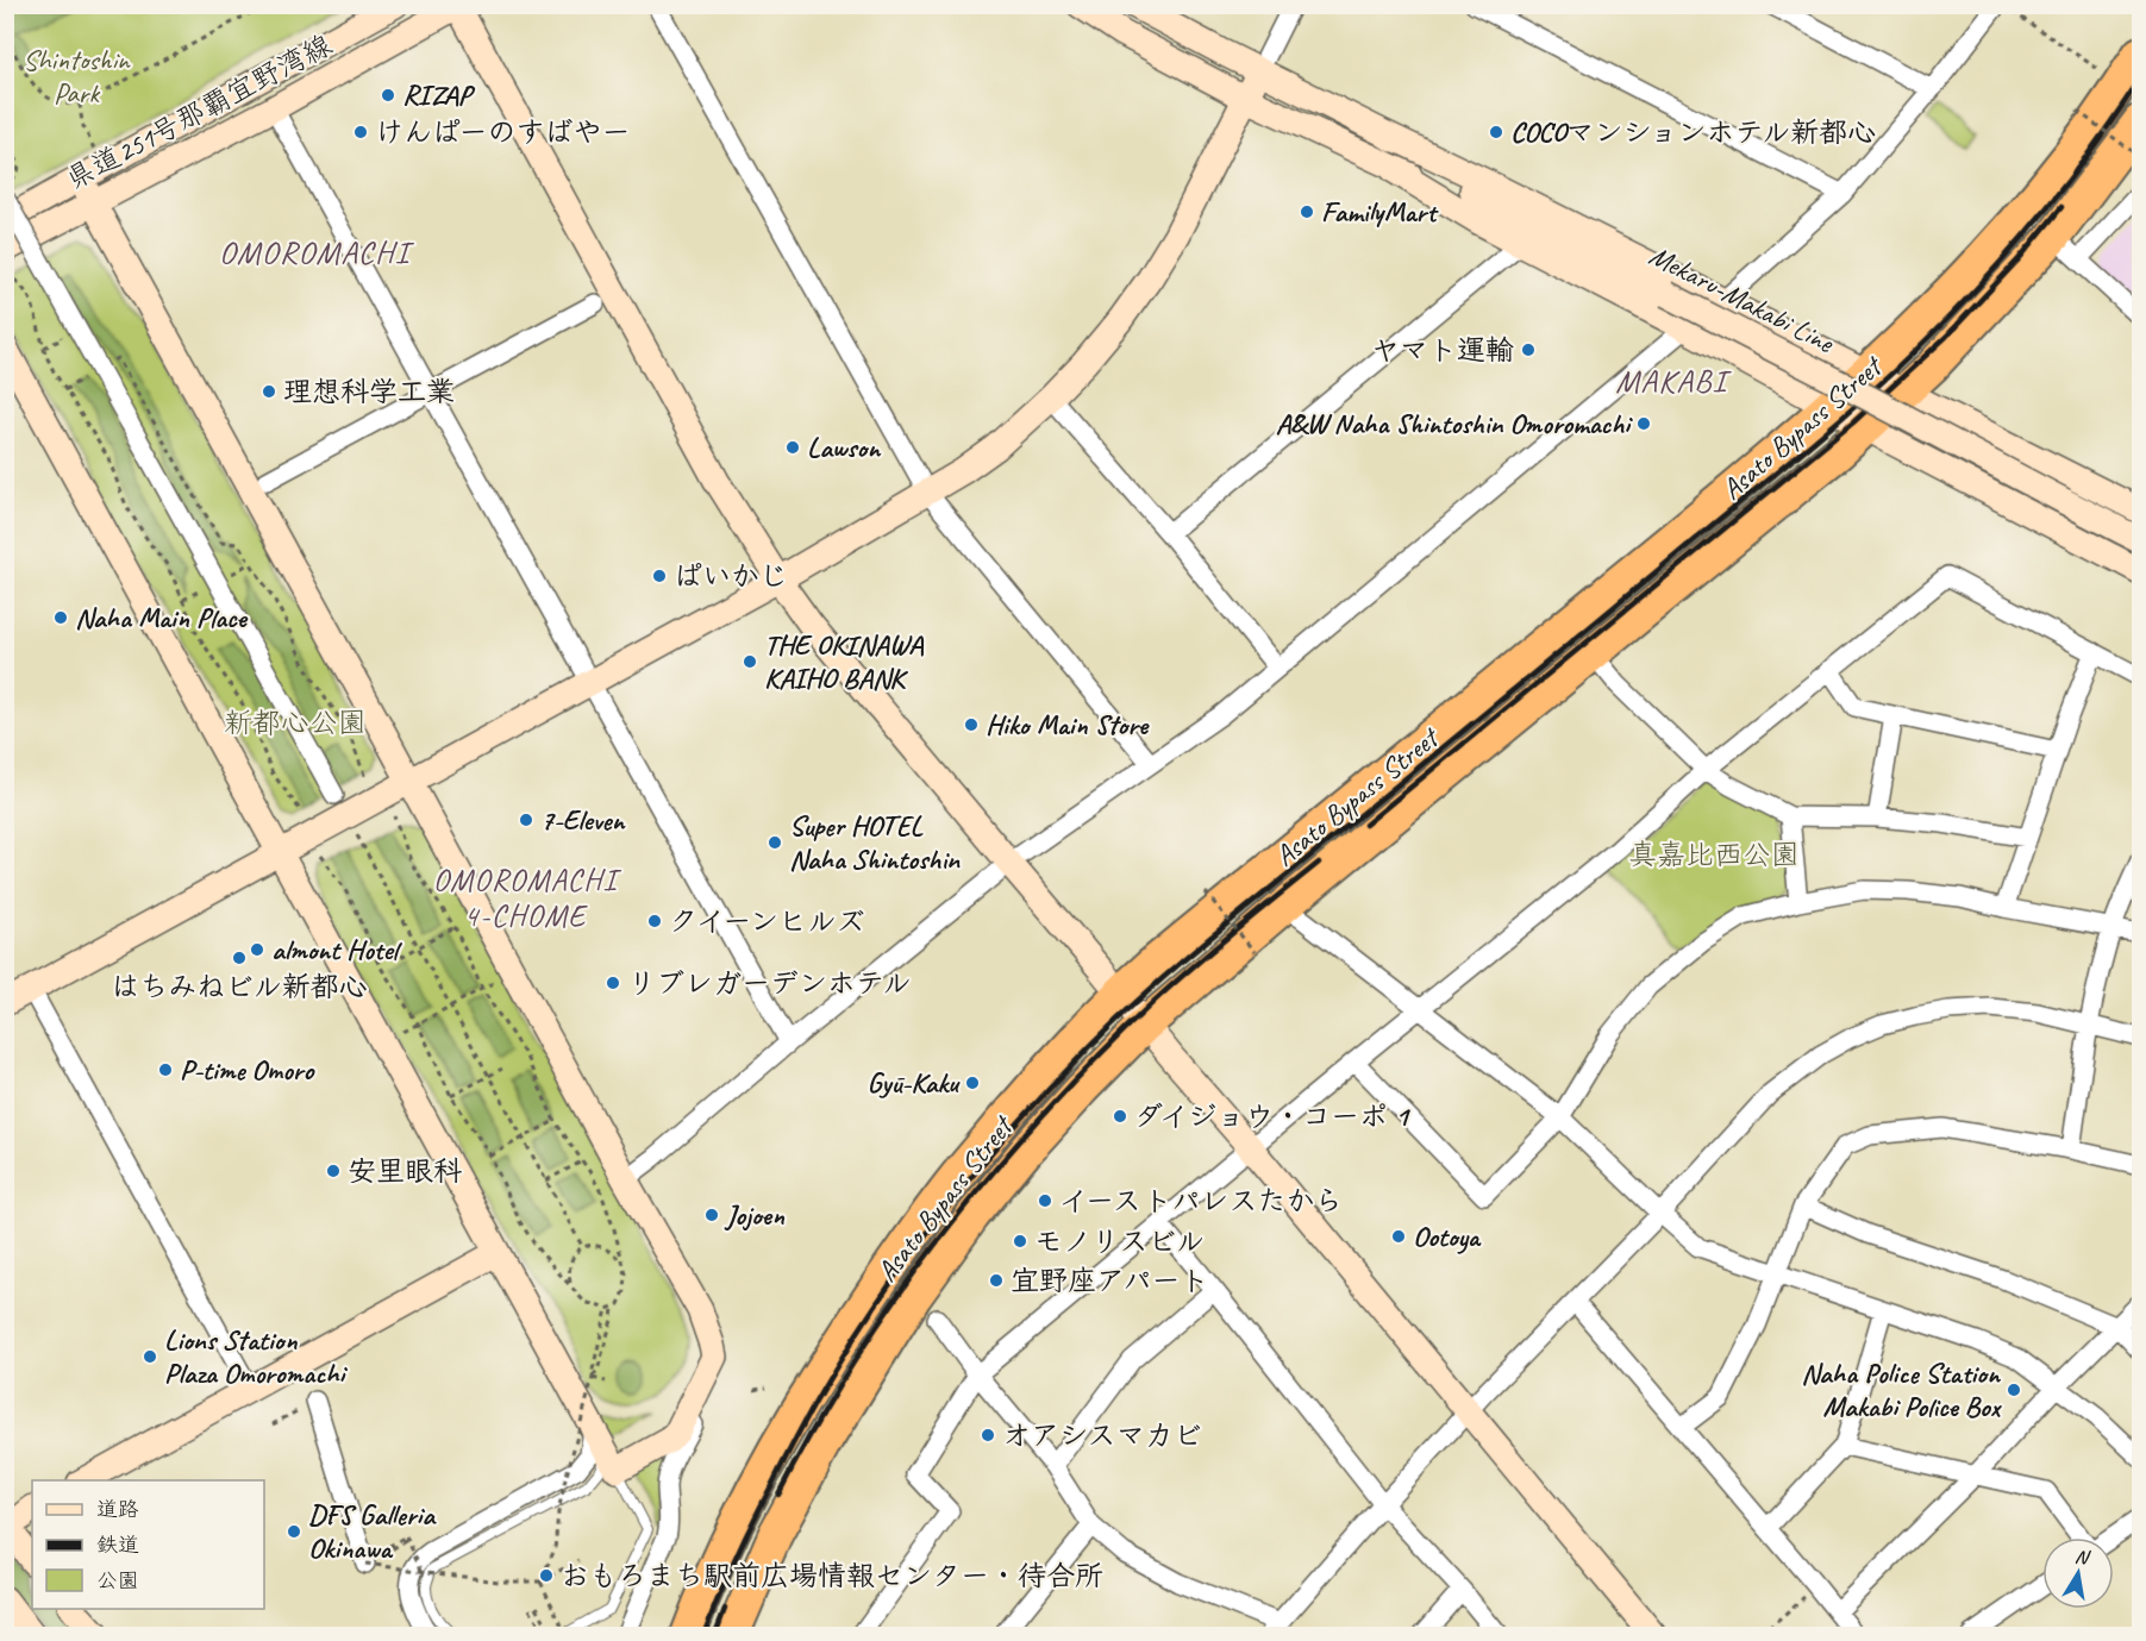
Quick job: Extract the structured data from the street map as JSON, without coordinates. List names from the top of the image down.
{
  "streets": {
    "highway": ["Asato Bypass Street"],
    "street": ["県道251号那覇宜野湾線", "Mekaru-Makabi Line"]
  },
  "districts": ["OMOROMACHI", "MAKABI", "OMOROMACHI 4-CHOME"],
  "parks": ["Shintoshin Park", "新都心公園", "真嘉比西公園"],
  "places": [
    "RIZAP",
    "けんぱーのすばやー",
    "COCOマンションホテル新都心",
    "FamilyMart",
    "ヤマト運輸",
    "理想科学工業",
    "A&W Naha Shintoshin Omoromachi",
    "Lawson",
    "ぱいかじ",
    "Naha Main Place",
    "THE OKINAWA KAIHO BANK",
    "Hiko Main Store",
    "7-Eleven",
    "Super HOTEL Naha Shintoshin",
    "クイーンヒルズ",
    "almont Hotel",
    "はちみねビル新都心",
    "リブレガーデンホテル",
    "P-time Omoro",
    "Gyū-Kaku",
    "ダイジョウ・コーポ 1",
    "安里眼科",
    "イーストパレスたから",
    "Jojoen",
    "Ootoya",
    "モノリスビル",
    "宜野座アパート",
    "Lions Station Plaza Omoromachi",
    "Naha Police Station Makabi Police Box",
    "オアシスマカビ",
    "DFS Galleria Okinawa",
    "おもろまち駅前広場情報センター・待合所"
  ],
  "legend": ["道路", "鉄道", "公園"],
  "north": "top"
}
